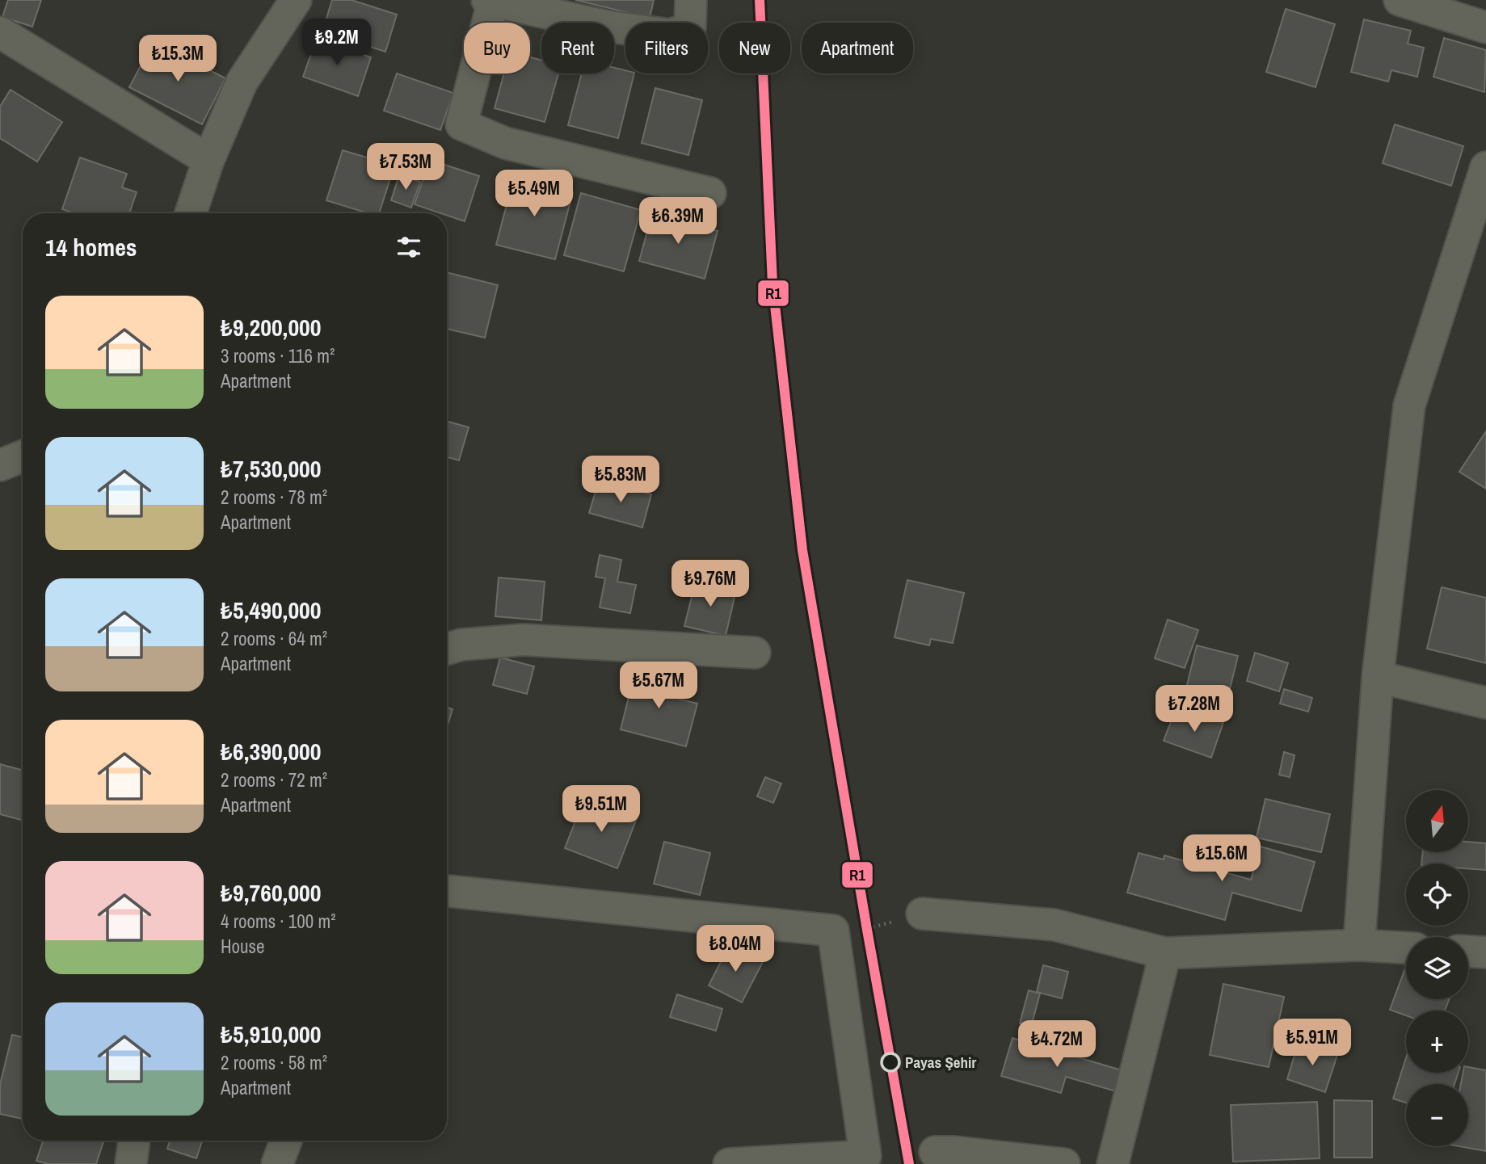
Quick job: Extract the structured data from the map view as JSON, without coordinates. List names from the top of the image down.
{
  "places": ["Payas Şehi̇r"],
  "lines": ["transit line R1"],
  "north": "top",
  "page": {
    "price": [
      "₺9.2M",
      "₺15.3M",
      "₺7.53M",
      "₺5.49M",
      "₺6.39M",
      "₺5.83M",
      "₺9.76M",
      "₺5.67M",
      "₺7.28M",
      "₺9.51M",
      "₺15.6M",
      "₺8.04M",
      "₺5.91M",
      "₺4.72M"
    ],
    "chip": [
      "Buy",
      "Rent",
      "Filters",
      "New",
      "Apartment"
    ],
    "heading": "14 homes",
    "list": [
      {
        "name": "₺9,200,000",
        "note": "3 rooms · 116 m² · Apartment"
      },
      {
        "name": "₺7,530,000",
        "note": "2 rooms · 78 m² · Apartment"
      },
      {
        "name": "₺5,490,000",
        "note": "2 rooms · 64 m² · Apartment"
      },
      {
        "name": "₺6,390,000",
        "note": "2 rooms · 72 m² · Apartment"
      },
      {
        "name": "₺9,760,000",
        "note": "4 rooms · 100 m² · House"
      },
      {
        "name": "₺5,910,000",
        "note": "2 rooms · 58 m² · Apartment"
      }
    ],
    "map_buttons": ["+", "−"]
  }
}
